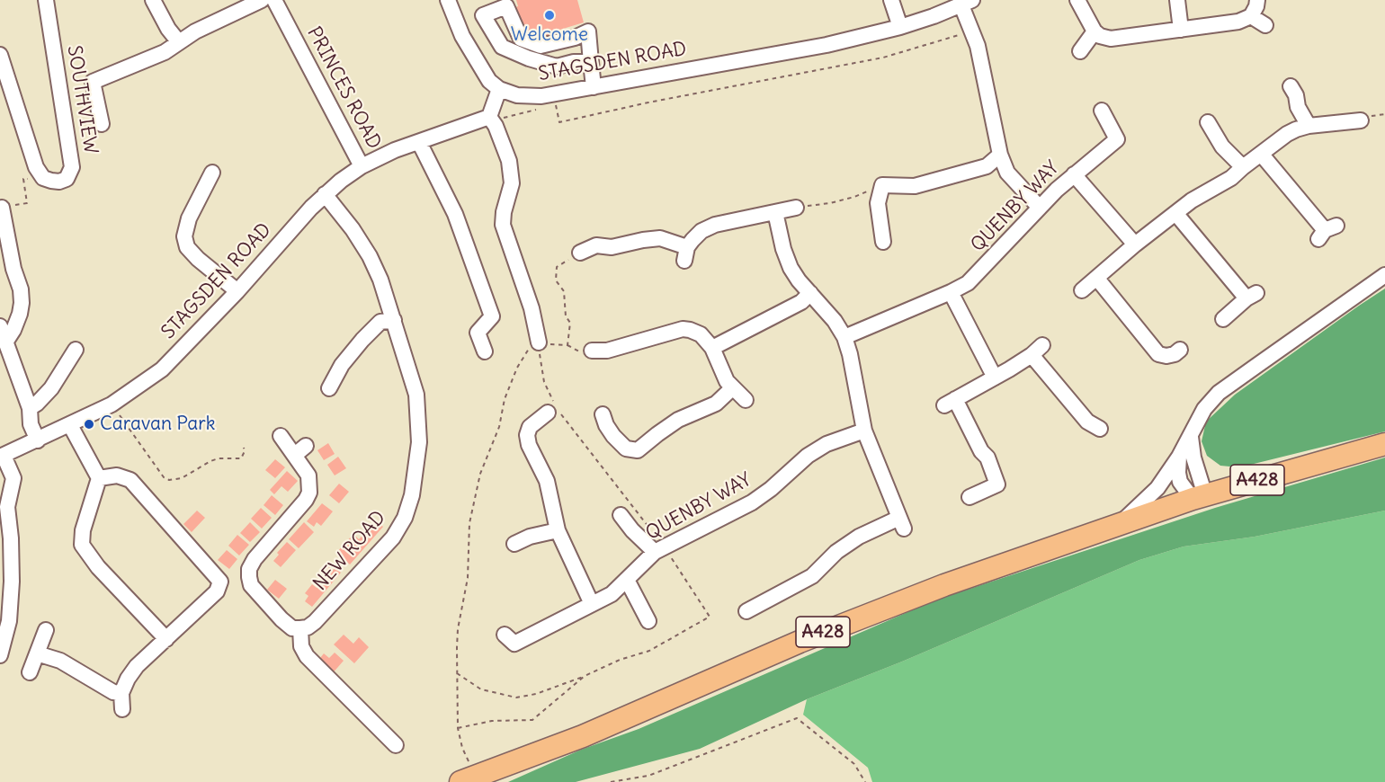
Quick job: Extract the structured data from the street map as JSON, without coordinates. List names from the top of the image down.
{
  "streets": {
    "highway": ["A428"],
    "street": [
      "STAGSDEN ROAD",
      "PRINCES ROAD",
      "SOUTHVIEW",
      "QUENBY WAY",
      "NEW ROAD"
    ]
  },
  "crossings": [
    ["STAGSDEN ROAD", "PRINCES ROAD"],
    ["STAGSDEN ROAD", "NEW ROAD"]
  ],
  "places": ["Welcome", "Caravan Park"]
}
